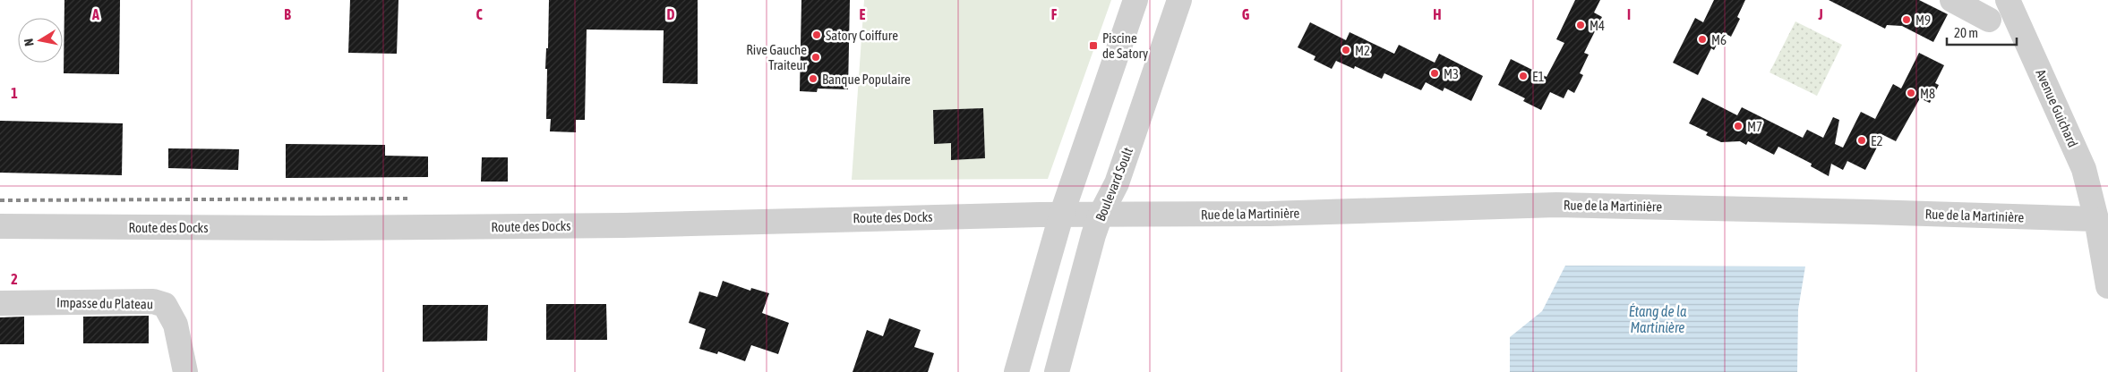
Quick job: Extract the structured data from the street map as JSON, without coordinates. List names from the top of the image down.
{
  "streets": {
    "street": [
      "Avenue Guichard",
      "Boulevard Soult",
      "Rue de la Martinière",
      "Route des Docks",
      "Impasse du Plateau"
    ]
  },
  "crossings": [
    ["Avenue Guichard", "Rue de la Martinière"],
    ["Boulevard Soult", "Rue de la Martinière"],
    ["Rue de la Martinière", "Route des Docks"]
  ],
  "water": ["Étang de la Martinière"],
  "places": {
    "other": [
      "M9",
      "M4",
      "Satory Coiffure",
      "M6",
      "M2",
      "Rive Gauche Traiteur",
      "M3",
      "E1",
      "Banque Populaire",
      "M8",
      "M7",
      "E2"
    ],
    "transit": ["Piscine de Satory"]
  },
  "scale_bar": "20 m",
  "north": "left",
  "grid": {
    "columns": [
      "A",
      "B",
      "C",
      "D",
      "E",
      "F",
      "G",
      "H",
      "I",
      "J"
    ],
    "rows": ["1", "2"]
  }
}
